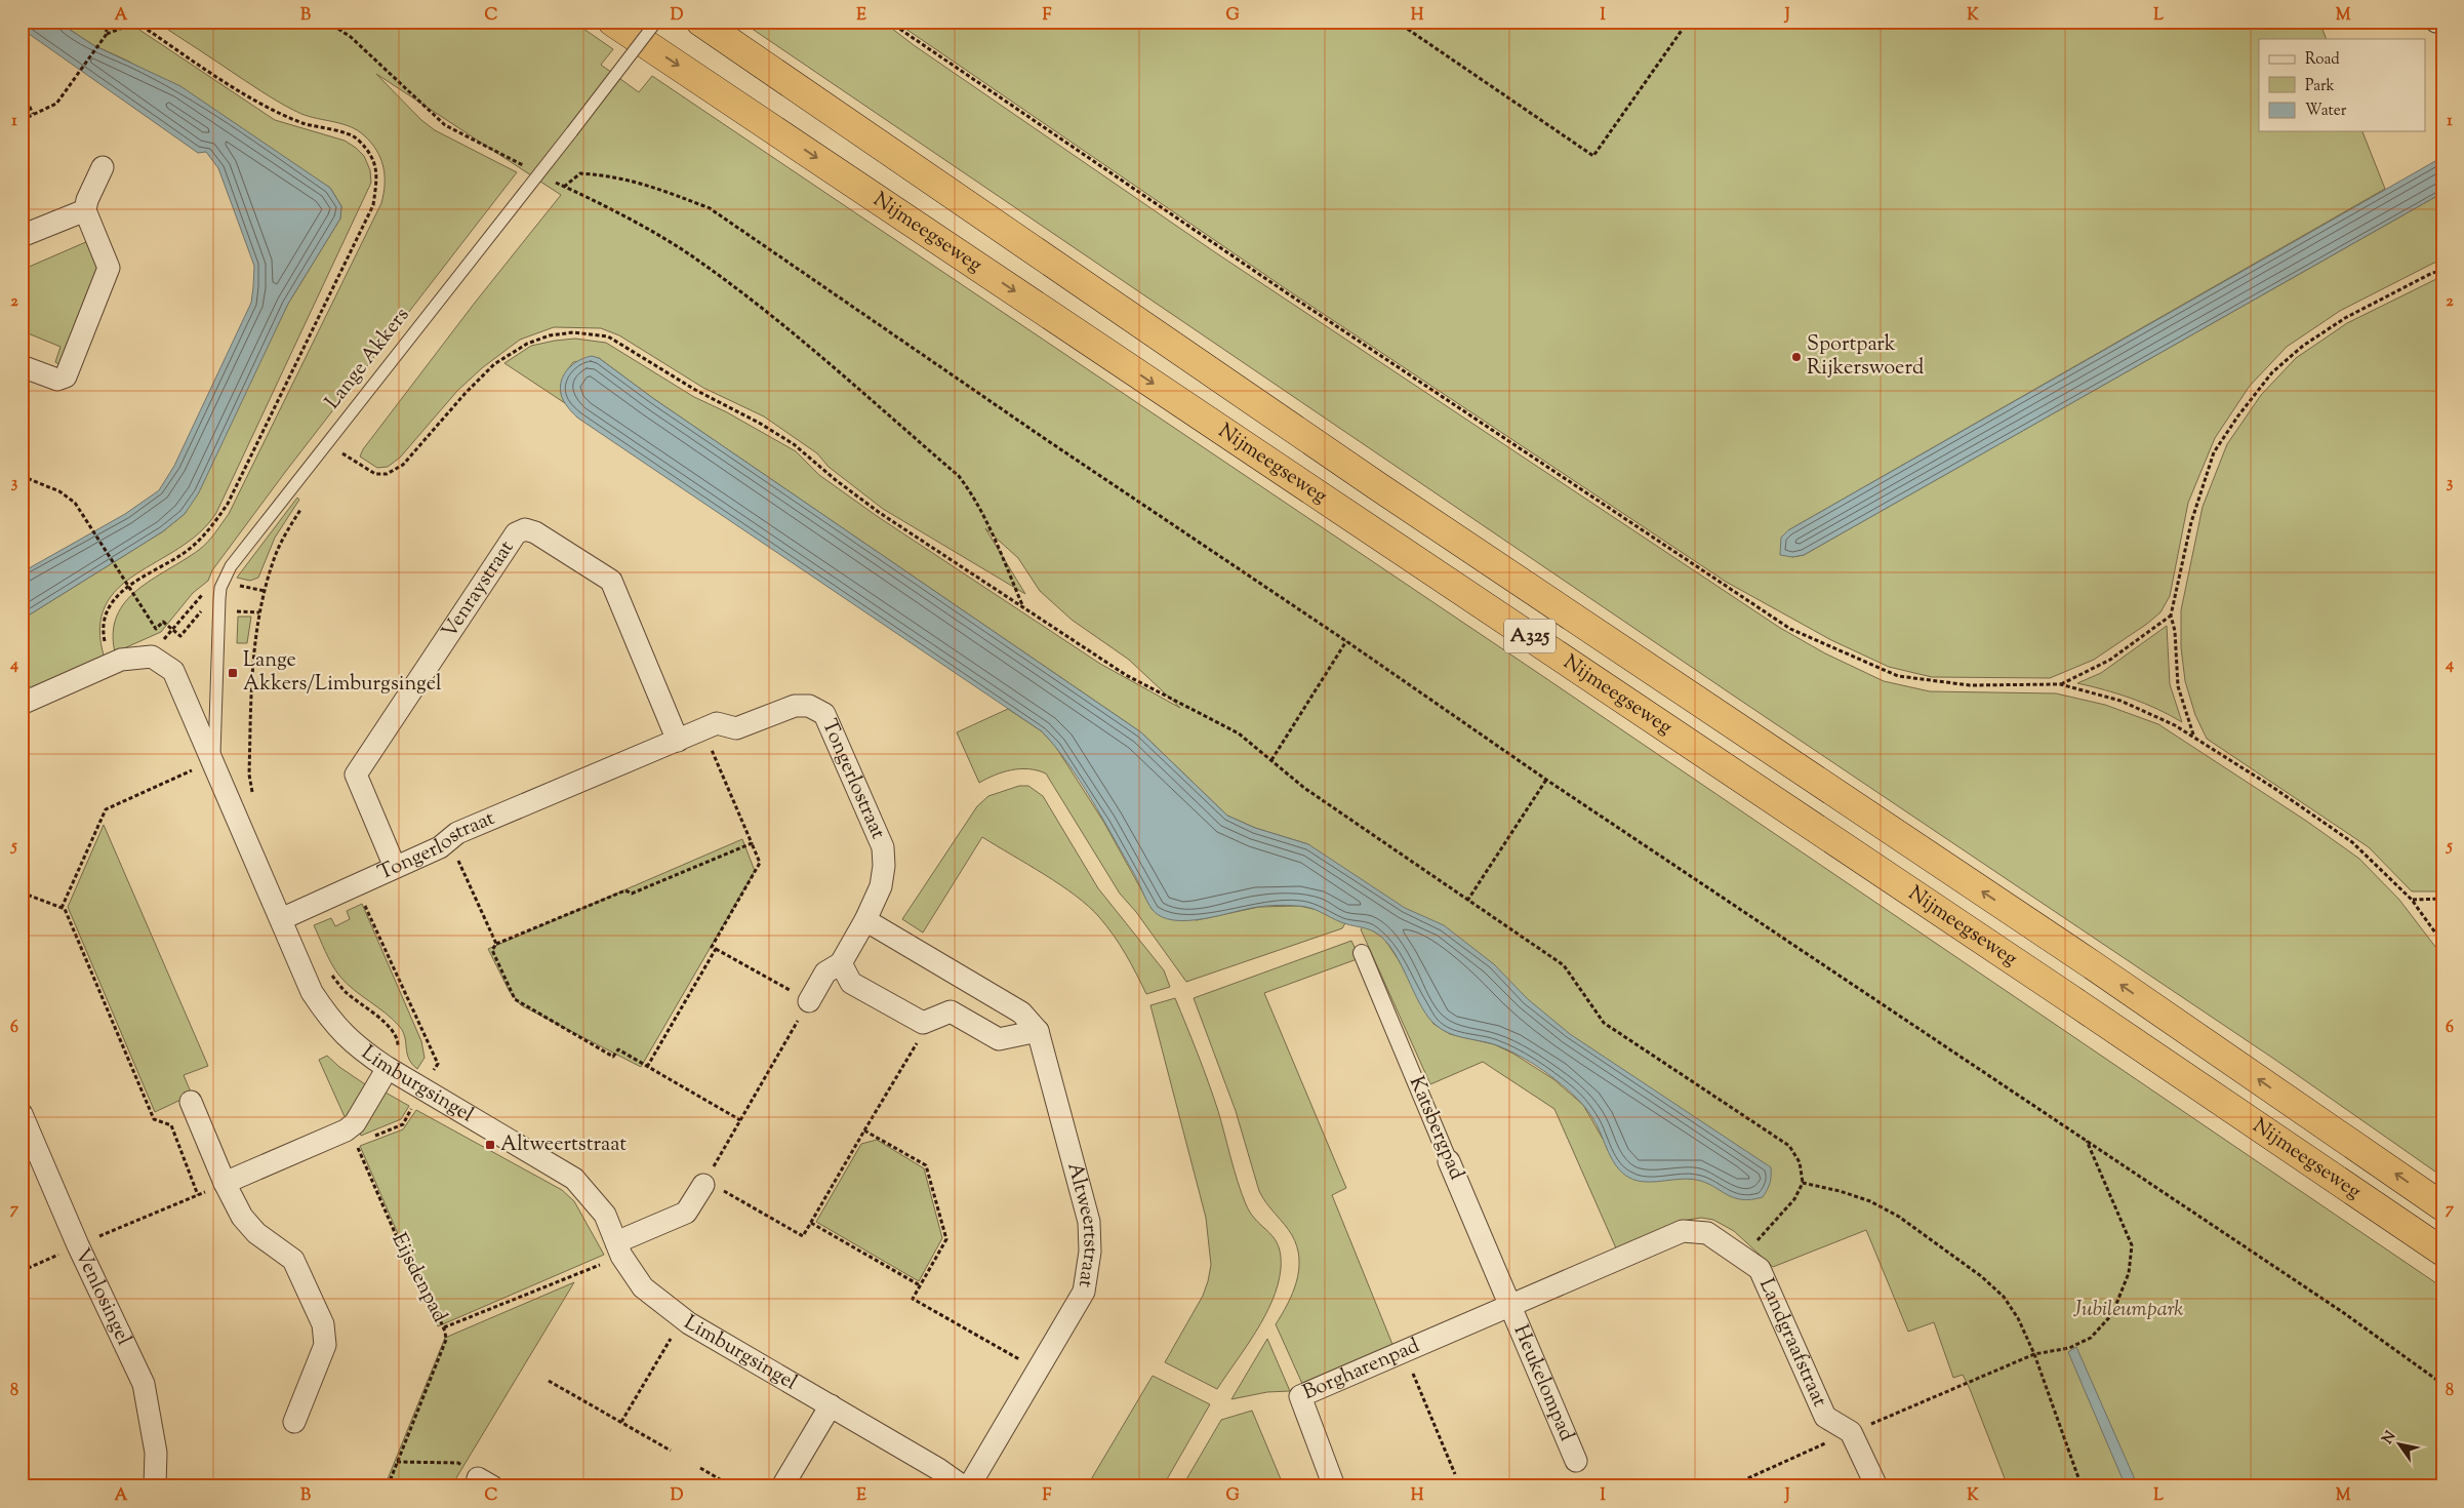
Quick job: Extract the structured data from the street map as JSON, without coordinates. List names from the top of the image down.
{
  "streets": {
    "highway": ["Nijmeegseweg", "A325"],
    "street": [
      "Venraystraat",
      "Tongerlostraat",
      "Limburgsingel",
      "Katsbergpad",
      "Altweertstraat",
      "Venlosingel",
      "Landgraafstraat",
      "Borgharenpad",
      "Heukelompad"
    ],
    "lane": ["Lange Akkers"],
    "path": ["Eijsdenpad"]
  },
  "crossings": [
    ["Lange Akkers", "Limburgsingel"],
    ["Venraystraat", "Tongerlostraat"],
    ["Tongerlostraat", "Limburgsingel"],
    ["Tongerlostraat", "Altweertstraat"],
    ["Katsbergpad", "Landgraafstraat"],
    ["Katsbergpad", "Borgharenpad"],
    ["Katsbergpad", "Heukelompad"],
    ["Landgraafstraat", "Borgharenpad"],
    ["Landgraafstraat", "Heukelompad"],
    ["Borgharenpad", "Heukelompad"]
  ],
  "parks": ["Jubileumpark"],
  "places": {
    "other": ["Sportpark Rijkerswoerd"],
    "transit": ["Lange Akkers/Limburgsingel", "Altweertstraat"]
  },
  "legend": ["Road", "Park", "Water"],
  "north": "top left",
  "grid": {
    "columns": [
      "A",
      "B",
      "C",
      "D",
      "E",
      "F",
      "G",
      "H",
      "I",
      "J",
      "K",
      "L",
      "M"
    ],
    "rows": [
      "1",
      "2",
      "3",
      "4",
      "5",
      "6",
      "7",
      "8"
    ]
  }
}
